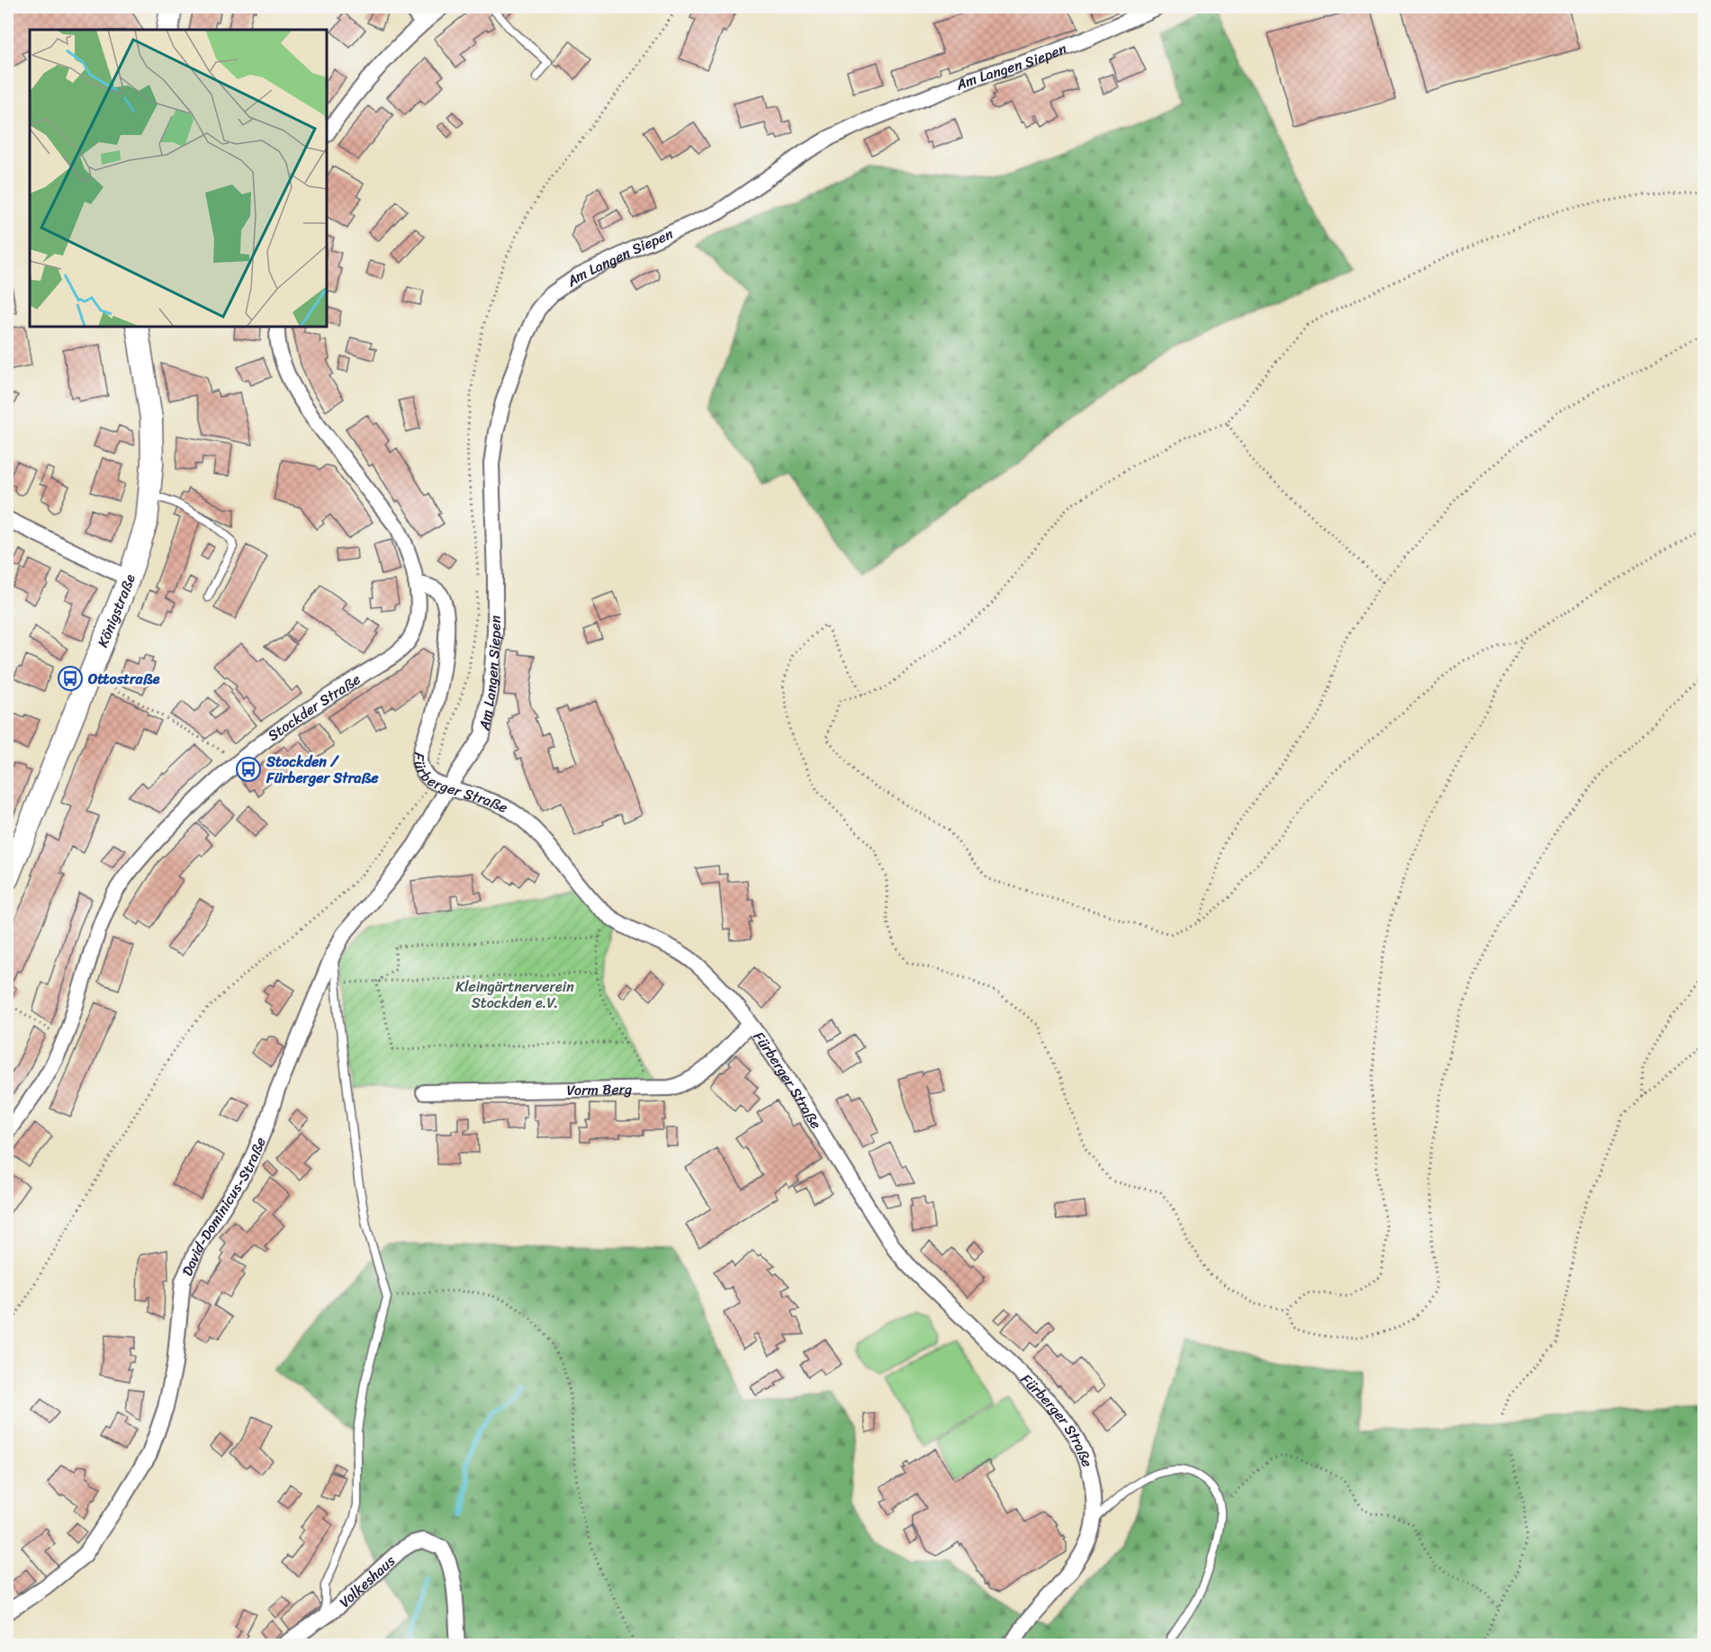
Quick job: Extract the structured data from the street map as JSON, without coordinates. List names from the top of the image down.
{
  "streets": {
    "main road": ["Königstraße"],
    "street": [
      "Am Langen Siepen",
      "Stockder Straße",
      "Fürberger Straße",
      "Vorm Berg",
      "David-Dominicus-Straße",
      "Volkeshaus"
    ]
  },
  "crossings": [
    ["Am Langen Siepen", "Fürberger Straße"],
    ["Am Langen Siepen", "David-Dominicus-Straße"],
    ["Stockder Straße", "Fürberger Straße"],
    ["Fürberger Straße", "Vorm Berg"],
    ["Fürberger Straße", "David-Dominicus-Straße"]
  ],
  "parks": ["Kleingärtnerverein Stockden e.V."],
  "places": {
    "bus stop": ["Ottostraße", "Stockden / Fürberger Straße"]
  }
}
